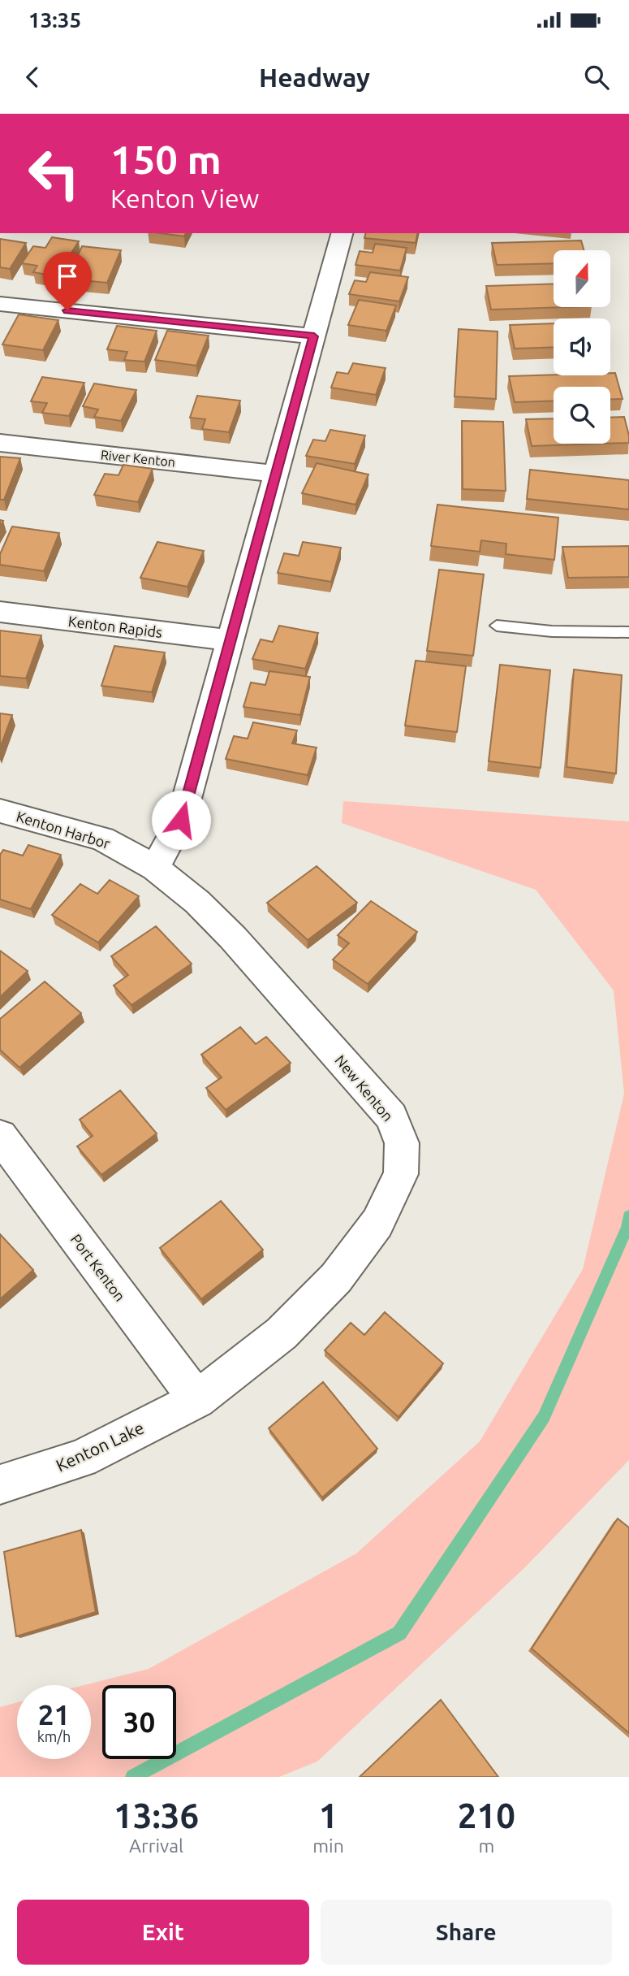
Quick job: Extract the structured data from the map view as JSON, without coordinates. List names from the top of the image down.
{
  "streets": {
    "street": [
      "River Kenton",
      "Kenton Rapids",
      "Kenton Harbor",
      "New Kenton",
      "Port Kenton",
      "Kenton Lake"
    ]
  },
  "crossings": [
    ["Kenton Harbor", "New Kenton"],
    ["New Kenton", "Port Kenton"],
    ["New Kenton", "Kenton Lake"],
    ["Port Kenton", "Kenton Lake"]
  ],
  "north": "top",
  "page": {
    "status": "13:35",
    "header": "Headway",
    "turn": ["150 m", "Kenton View"],
    "speed": "21 km/h",
    "limit": "30",
    "eta": [
      "13:36",
      "Arrival",
      "1",
      "min",
      "210",
      "m"
    ],
    "buttons": ["Exit", "Share"]
  }
}
